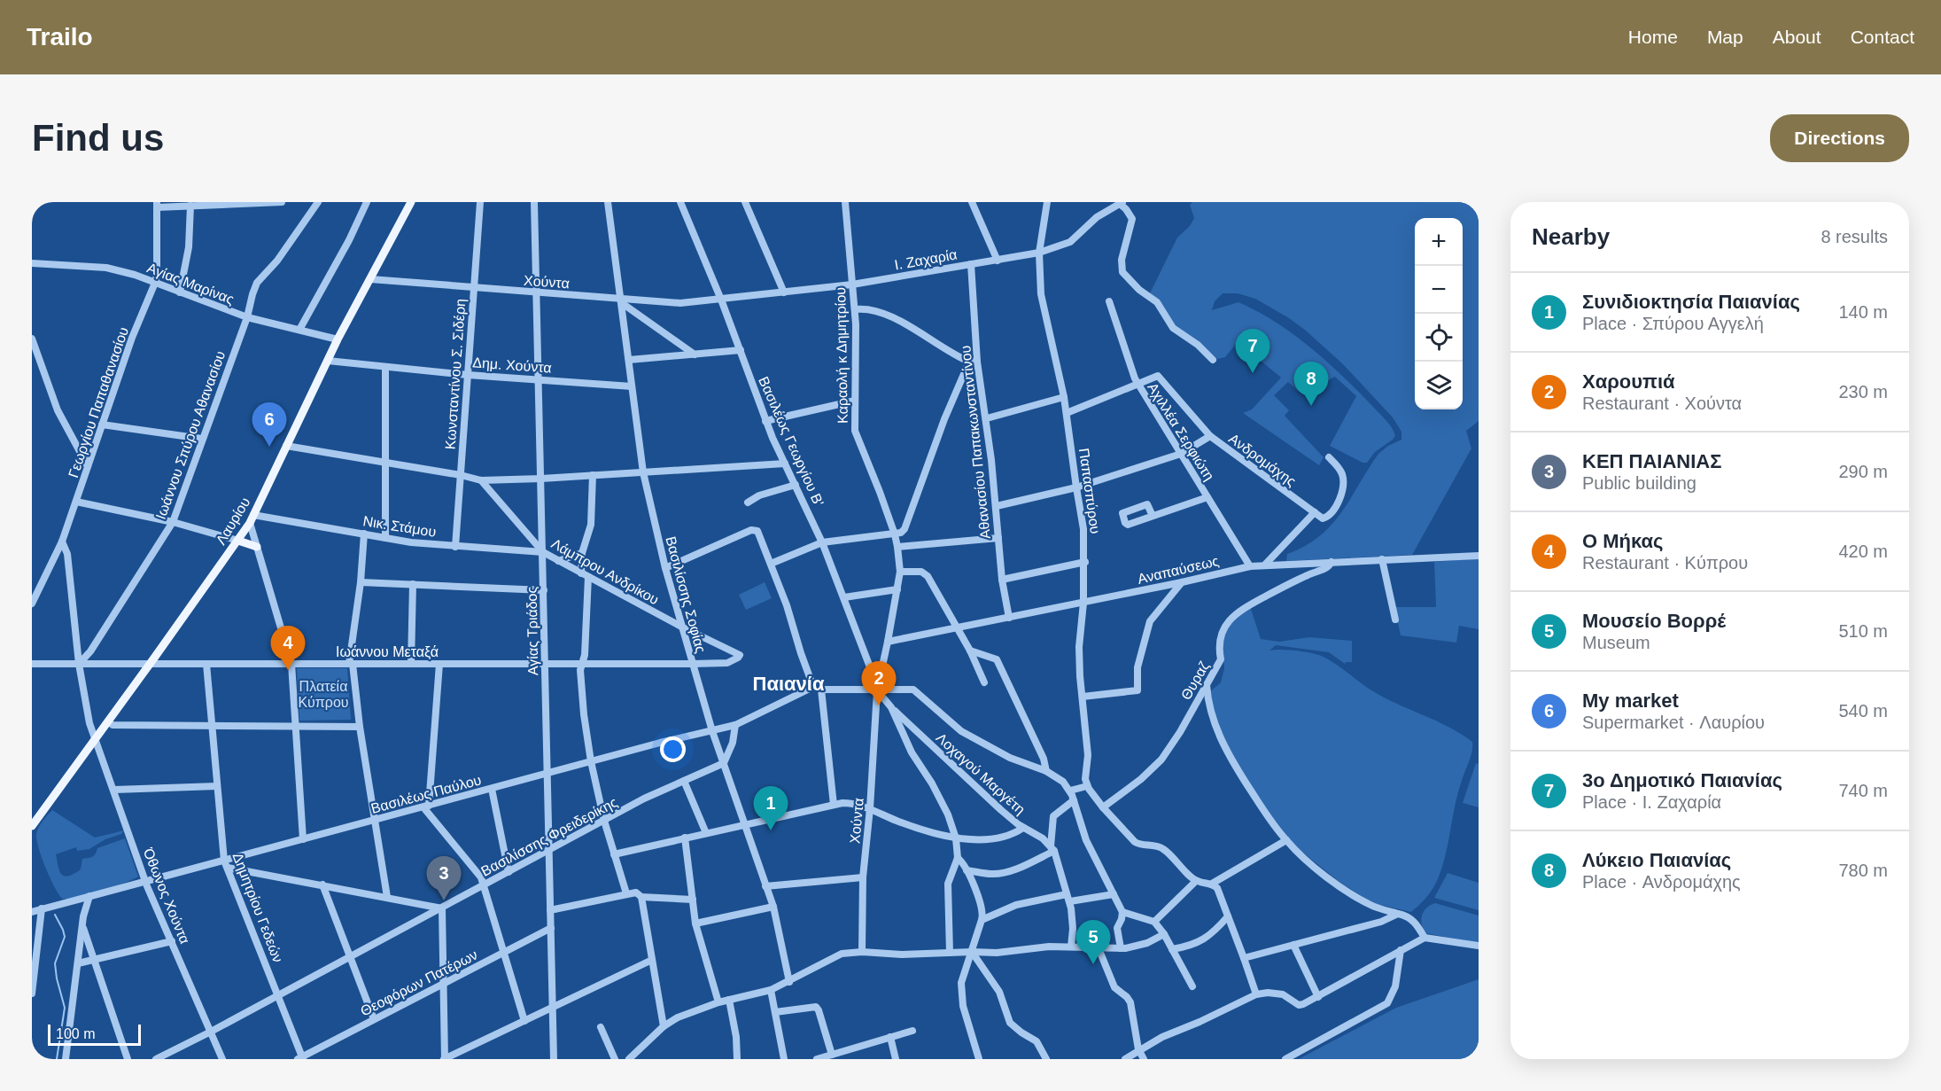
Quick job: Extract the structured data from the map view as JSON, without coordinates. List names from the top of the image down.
{
  "streets": {
    "main road": ["Λαυρίου"],
    "street": [
      "Ι. Ζαχαρία",
      "Χούντα",
      "Αγίας Μαρίνας",
      "Καραολή κ Δημητρίου",
      "Δημ. Χούντα",
      "Κωνσταντίνου Σ. Σιδέρη",
      "Γεωργίου Παπαθανασίου",
      "Αχιλλέα Σερφιώτη",
      "Ιωάννου Σπύρου Αθανασίου",
      "Βασιλέως Γεωργίου Β'",
      "Αθανασίου Παπακωνσταντίνου",
      "Ανδρομάχης",
      "Παπασπύρου",
      "Νικ. Στάμου",
      "Αναπαύσεως",
      "Λάμπρου Ανδρίκου",
      "Βασιλίσσης Σοφίας",
      "Αγίας Τριάδος",
      "Ιωάννου Μεταξά",
      "Θυραζ",
      "Λοχαγού Μαργέτη",
      "Βασιλέως Παύλου",
      "Βασιλίσσης Φρειδερίκης",
      "Όθωνος Χούντα",
      "Δημητρίου Γεδεών",
      "Θεοφόρων Πατέρων"
    ]
  },
  "crossings": [
    ["Ι. Ζαχαρία", "Χούντα"],
    ["Ι. Ζαχαρία", "Καραολή κ Δημητρίου"],
    ["Ι. Ζαχαρία", "Βασιλέως Γεωργίου Β'"],
    ["Ι. Ζαχαρία", "Αθανασίου Παπακωνσταντίνου"],
    ["Ι. Ζαχαρία", "Παπασπύρου"],
    ["Χούντα", "Καραολή κ Δημητρίου"],
    ["Χούντα", "Κωνσταντίνου Σ. Σιδέρη"],
    ["Χούντα", "Βασιλέως Γεωργίου Β'"],
    ["Χούντα", "Λαυρίου"],
    ["Χούντα", "Βασιλίσσης Σοφίας"],
    ["Χούντα", "Αγίας Τριάδος"],
    ["Αγίας Μαρίνας", "Γεωργίου Παπαθανασίου"],
    ["Αγίας Μαρίνας", "Ιωάννου Σπύρου Αθανασίου"],
    ["Αγίας Μαρίνας", "Λαυρίου"],
    ["Καραολή κ Δημητρίου", "Βασιλέως Γεωργίου Β'"],
    ["Καραολή κ Δημητρίου", "Αναπαύσεως"],
    ["Δημ. Χούντα", "Κωνσταντίνου Σ. Σιδέρη"],
    ["Δημ. Χούντα", "Λαυρίου"],
    ["Δημ. Χούντα", "Βασιλίσσης Σοφίας"],
    ["Δημ. Χούντα", "Αγίας Τριάδος"],
    ["Κωνσταντίνου Σ. Σιδέρη", "Νικ. Στάμου"],
    ["Γεωργίου Παπαθανασίου", "Όθωνος Χούντα"],
    ["Αχιλλέα Σερφιώτη", "Ανδρομάχης"],
    ["Αχιλλέα Σερφιώτη", "Αναπαύσεως"],
    ["Ιωάννου Σπύρου Αθανασίου", "Ιωάννου Μεταξά"],
    ["Ιωάννου Σπύρου Αθανασίου", "Όθωνος Χούντα"],
    ["Αθανασίου Παπακωνσταντίνου", "Αναπαύσεως"],
    ["Ανδρομάχης", "Παπασπύρου"],
    ["Παπασπύρου", "Αναπαύσεως"],
    ["Λαυρίου", "Νικ. Στάμου"],
    ["Λαυρίου", "Ιωάννου Μεταξά"],
    ["Λαυρίου", "Όθωνος Χούντα"],
    ["Νικ. Στάμου", "Λάμπρου Ανδρίκου"],
    ["Νικ. Στάμου", "Αγίας Τριάδος"],
    ["Αναπαύσεως", "Θυραζ"],
    ["Λάμπρου Ανδρίκου", "Βασιλίσσης Σοφίας"],
    ["Λάμπρου Ανδρίκου", "Αγίας Τριάδος"],
    ["Λάμπρου Ανδρίκου", "Ιωάννου Μεταξά"],
    ["Βασιλίσσης Σοφίας", "Ιωάννου Μεταξά"],
    ["Βασιλίσσης Σοφίας", "Βασιλέως Παύλου"],
    ["Βασιλίσσης Σοφίας", "Βασιλίσσης Φρειδερίκης"],
    ["Αγίας Τριάδος", "Ιωάννου Μεταξά"],
    ["Αγίας Τριάδος", "Βασιλέως Παύλου"],
    ["Αγίας Τριάδος", "Βασιλίσσης Φρειδερίκης"],
    ["Αγίας Τριάδος", "Θεοφόρων Πατέρων"],
    ["Ιωάννου Μεταξά", "Όθωνος Χούντα"],
    ["Ιωάννου Μεταξά", "Δημητρίου Γεδεών"],
    ["Βασιλέως Παύλου", "Όθωνος Χούντα"],
    ["Βασιλέως Παύλου", "Δημητρίου Γεδεών"],
    ["Βασιλίσσης Φρειδερίκης", "Όθωνος Χούντα"],
    ["Βασιλίσσης Φρειδερίκης", "Δημητρίου Γεδεών"],
    ["Δημητρίου Γεδεών", "Θεοφόρων Πατέρων"]
  ],
  "districts": ["Παιανία"],
  "parks": ["Πλατεία Κύπρου"],
  "scale_bar": "100 m",
  "page": {
    "header": "Trailo",
    "nav": [
      "Home",
      "Map",
      "About",
      "Contact"
    ],
    "buttons": "Directions",
    "title": "Find us",
    "heading": ["Nearby", "8 results"],
    "map_buttons": ["+", "−"],
    "list": [
      {
        "mark": "1",
        "name": "Συνιδιοκτησία Παιανίας",
        "note": "Place · Σπύρου Αγγελή",
        "value": "140 m"
      },
      {
        "mark": "2",
        "name": "Χαρουπιά",
        "note": "Restaurant · Χούντα",
        "value": "230 m"
      },
      {
        "mark": "3",
        "name": "ΚΕΠ ΠΑΙΑΝΙΑΣ",
        "note": "Public building",
        "value": "290 m"
      },
      {
        "mark": "4",
        "name": "Ο Μήκας",
        "note": "Restaurant · Κύπρου",
        "value": "420 m"
      },
      {
        "mark": "5",
        "name": "Μουσείο Βορρέ",
        "note": "Museum",
        "value": "510 m"
      },
      {
        "mark": "6",
        "name": "My market",
        "note": "Supermarket · Λαυρίου",
        "value": "540 m"
      },
      {
        "mark": "7",
        "name": "3ο Δημοτικό Παιανίας",
        "note": "Place · Ι. Ζαχαρία",
        "value": "740 m"
      },
      {
        "mark": "8",
        "name": "Λύκειο Παιανίας",
        "note": "Place · Ανδρομάχης",
        "value": "780 m"
      }
    ],
    "pins": [
      "7",
      "8",
      "6",
      "4",
      "2",
      "1",
      "3",
      "5"
    ],
    "scale": "100 m"
  }
}
